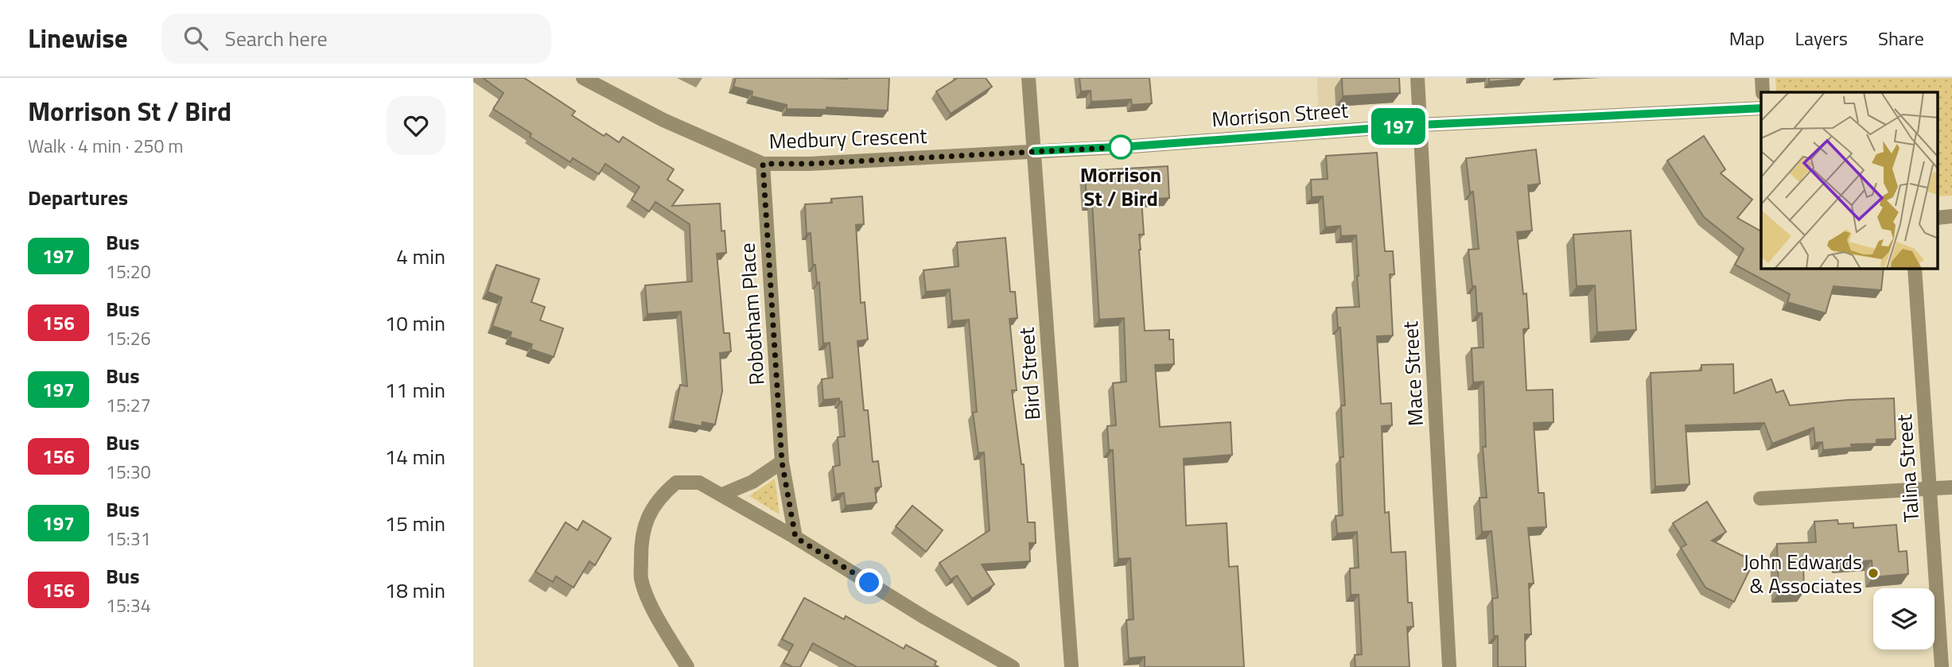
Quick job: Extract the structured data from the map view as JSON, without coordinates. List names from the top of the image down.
{
  "streets": {
    "street": [
      "Morrison Street",
      "Medbury Crescent",
      "Robotham Place",
      "Bird Street",
      "Mace Street",
      "Talina Street"
    ]
  },
  "crossings": [
    ["Morrison Street", "Medbury Crescent"],
    ["Morrison Street", "Bird Street"],
    ["Morrison Street", "Mace Street"],
    ["Medbury Crescent", "Robotham Place"],
    ["Medbury Crescent", "Bird Street"]
  ],
  "places": ["Morrison St / Bird", "John Edwards & Associates"],
  "lines": ["bus line 197"],
  "page": {
    "header": "Linewise",
    "search": "Search here",
    "nav": ["Map", "Layers", "Share"],
    "heading": [
      ["Morrison St / Bird", "Walk · 4 min · 250 m"],
      "Departures"
    ],
    "on_map": "197",
    "list": [
      {
        "mark": "197",
        "name": "Bus",
        "note": "15:20",
        "value": "4 min"
      },
      {
        "mark": "156",
        "name": "Bus",
        "note": "15:26",
        "value": "10 min"
      },
      {
        "mark": "197",
        "name": "Bus",
        "note": "15:27",
        "value": "11 min"
      },
      {
        "mark": "156",
        "name": "Bus",
        "note": "15:30",
        "value": "14 min"
      },
      {
        "mark": "197",
        "name": "Bus",
        "note": "15:31",
        "value": "15 min"
      },
      {
        "mark": "156",
        "name": "Bus",
        "note": "15:34",
        "value": "18 min"
      }
    ]
  }
}
